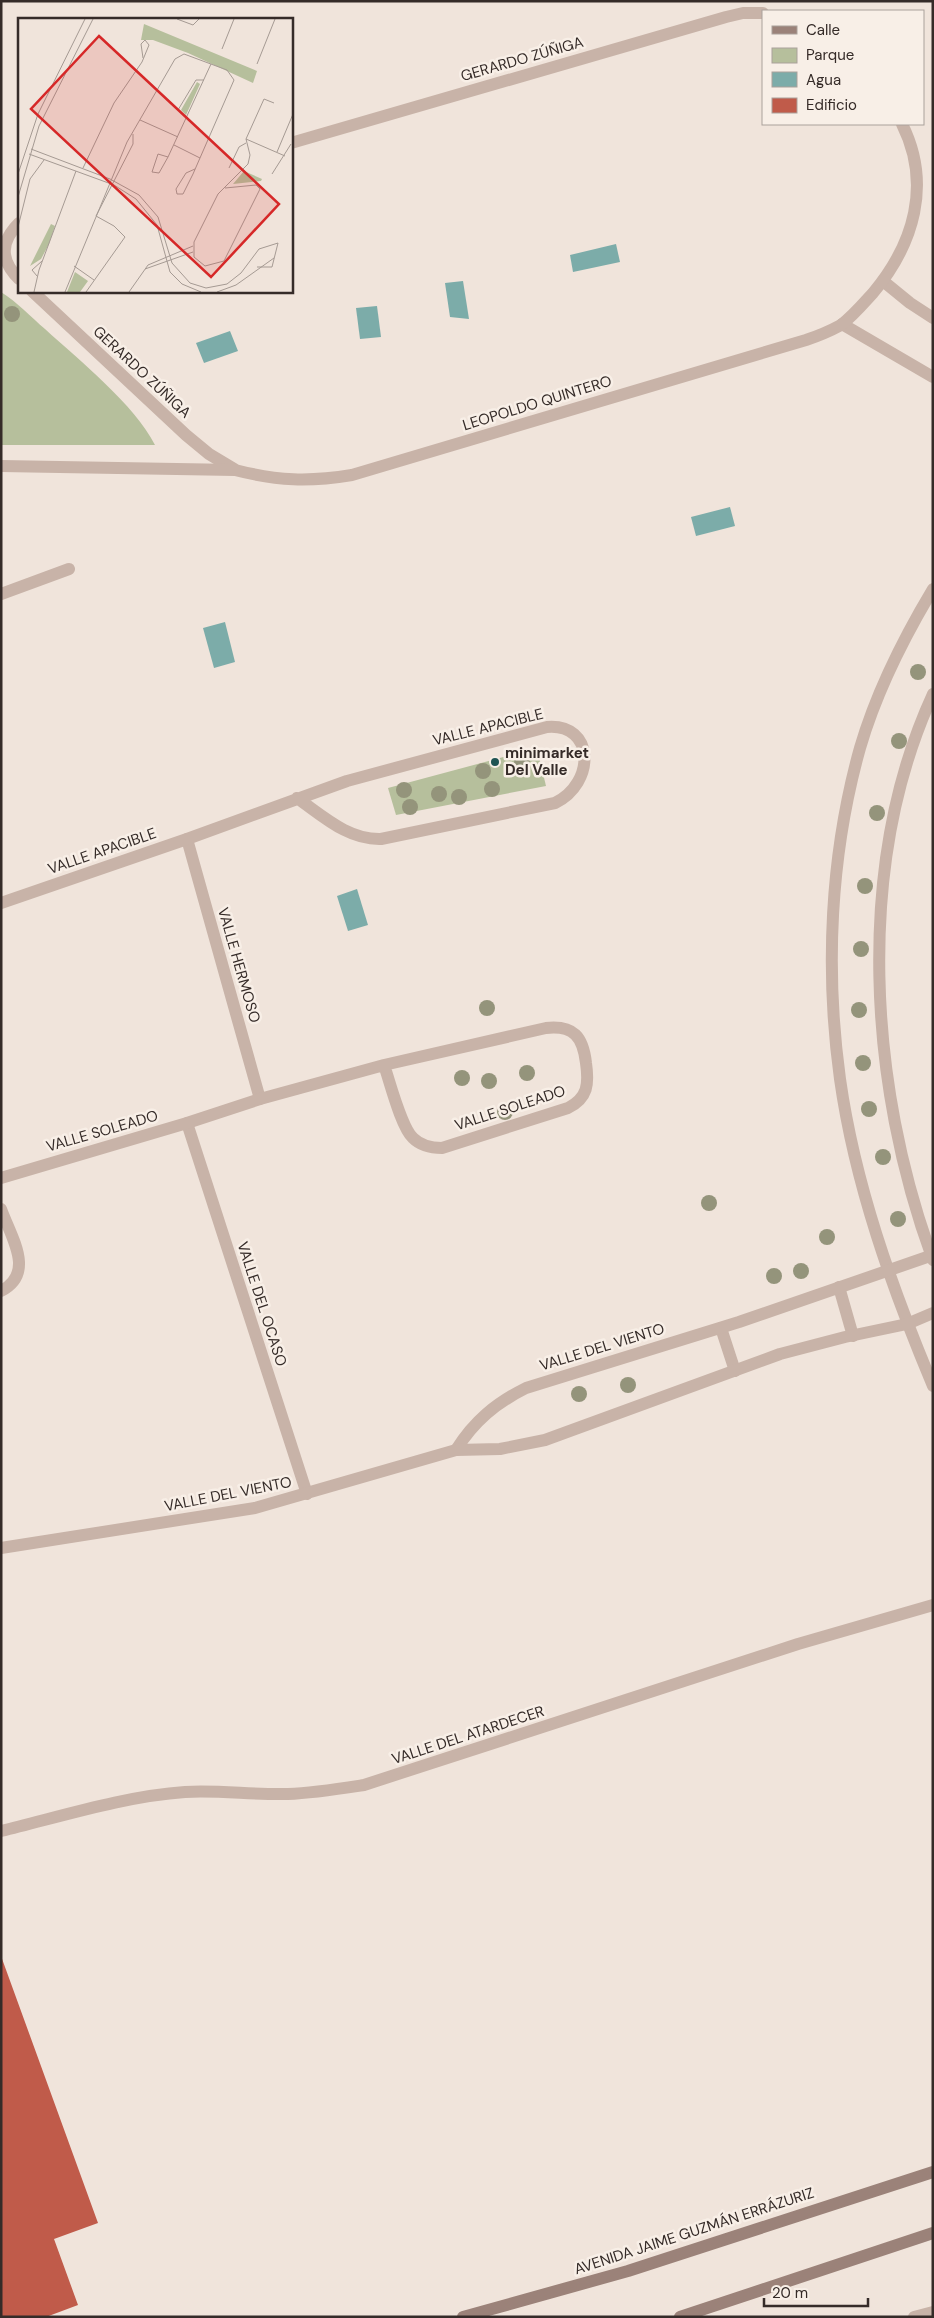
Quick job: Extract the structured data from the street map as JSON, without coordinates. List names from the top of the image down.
{
  "streets": {
    "main road": ["AVENIDA JAIME GUZMÁN ERRÁZURIZ"],
    "street": [
      "GERARDO ZÚÑIGA",
      "LEOPOLDO QUINTERO",
      "VALLE APACIBLE",
      "VALLE HERMOSO",
      "VALLE SOLEADO",
      "VALLE DEL OCASO",
      "VALLE DEL VIENTO",
      "VALLE DEL ATARDECER"
    ]
  },
  "crossings": [
    ["GERARDO ZÚÑIGA", "LEOPOLDO QUINTERO"],
    ["VALLE APACIBLE", "VALLE HERMOSO"],
    ["VALLE HERMOSO", "VALLE SOLEADO"],
    ["VALLE SOLEADO", "VALLE DEL OCASO"],
    ["VALLE DEL OCASO", "VALLE DEL VIENTO"]
  ],
  "places": ["minimarket Del Valle"],
  "legend": [
    "Calle",
    "Parque",
    "Agua",
    "Edificio"
  ],
  "scale_bar": "20 m"
}
